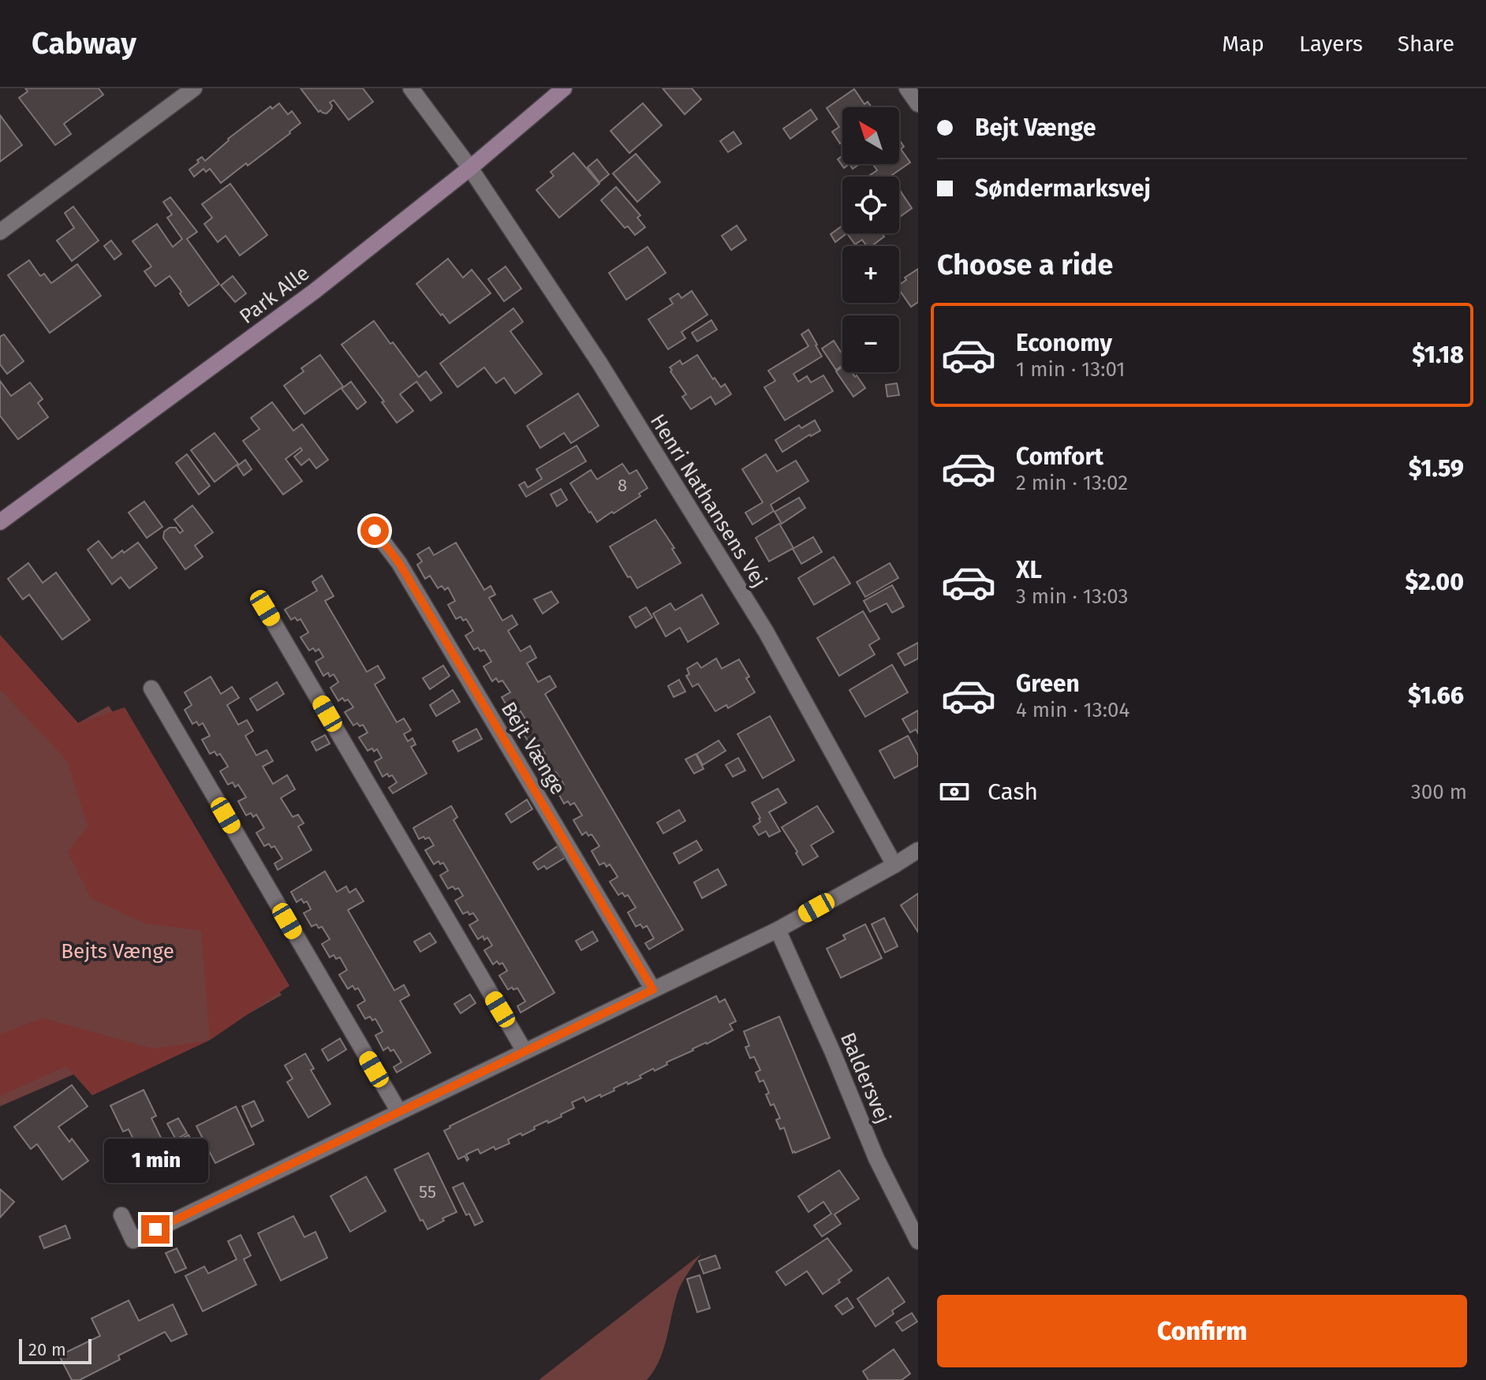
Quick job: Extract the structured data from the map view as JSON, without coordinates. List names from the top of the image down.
{
  "streets": {
    "street": [
      "Park Alle",
      "Henri Nathansens Vej",
      "Bejt Vænge",
      "Baldersvej"
    ]
  },
  "crossings": [
    ["Park Alle", "Henri Nathansens Vej"]
  ],
  "parks": ["Bejts Vænge"],
  "house_numbers": ["8", "55"],
  "scale_bar": "20 m",
  "north": "top left",
  "page": {
    "header": "Cabway",
    "nav": ["Map", "Layers", "Share"],
    "banner": ["Bejt Vænge", "Søndermarksvej"],
    "map_buttons": ["+", "−"],
    "heading": "Choose a ride",
    "list": [
      {
        "name": "Economy",
        "note": "1 min · 13:01",
        "value": "$1.18"
      },
      {
        "name": "Comfort",
        "note": "2 min · 13:02",
        "value": "$1.59"
      },
      {
        "name": "XL",
        "note": "3 min · 13:03",
        "value": "$2.00"
      },
      {
        "name": "Green",
        "note": "4 min · 13:04",
        "value": "$1.66"
      }
    ],
    "pay": ["Cash", "300 m"],
    "bubble": "1 min",
    "buttons": "Confirm",
    "scale": "20 m"
  }
}
